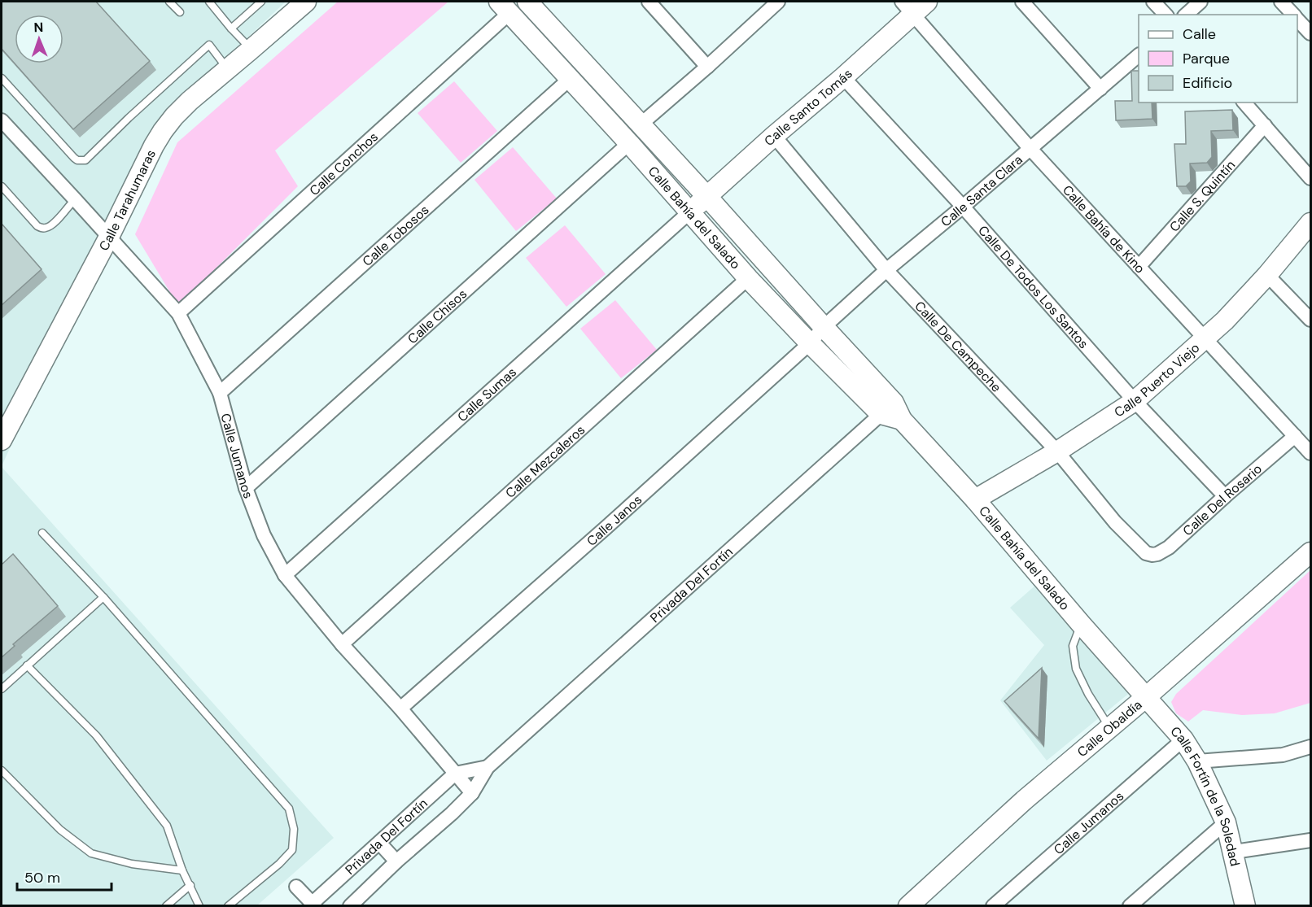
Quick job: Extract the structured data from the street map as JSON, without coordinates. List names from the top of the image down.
{
  "streets": {
    "street": [
      "Calle Santo Tomás",
      "Calle Conchos",
      "Calle Santa Clara",
      "Calle S. Quintín",
      "Calle Tarahumaras",
      "Calle Bahía del Salado",
      "Calle Bahía de Kino",
      "Calle Tobosos",
      "Calle De Todos Los Santos",
      "Calle Chisos",
      "Calle De Campeche",
      "Calle Puerto Viejo",
      "Calle Sumas",
      "Calle Jumanos",
      "Calle Mezcaleros",
      "Calle Del Rosario",
      "Calle Janos",
      "Privada Del Fortín",
      "Calle Obaldía",
      "Calle Fortín de la Soledad"
    ]
  },
  "crossings": [
    ["Calle Santo Tomás", "Calle Bahía del Salado"],
    ["Calle Santo Tomás", "Calle Bahía de Kino"],
    ["Calle Santo Tomás", "Calle De Todos Los Santos"],
    ["Calle Santo Tomás", "Calle De Campeche"],
    ["Calle Santo Tomás", "Calle Sumas"],
    ["Calle Conchos", "Calle Bahía del Salado"],
    ["Calle Conchos", "Calle Jumanos"],
    ["Calle Santa Clara", "Calle Bahía del Salado"],
    ["Calle Santa Clara", "Calle Bahía de Kino"],
    ["Calle Santa Clara", "Calle De Todos Los Santos"],
    ["Calle Santa Clara", "Calle De Campeche"],
    ["Calle Santa Clara", "Calle Janos"],
    ["Calle S. Quintín", "Calle Bahía de Kino"],
    ["Calle Tarahumaras", "Calle Jumanos"],
    ["Calle Bahía del Salado", "Calle Tobosos"],
    ["Calle Bahía del Salado", "Calle Chisos"],
    ["Calle Bahía del Salado", "Calle Puerto Viejo"],
    ["Calle Bahía del Salado", "Calle Sumas"],
    ["Calle Bahía del Salado", "Calle Mezcaleros"],
    ["Calle Bahía del Salado", "Calle Janos"],
    ["Calle Bahía del Salado", "Privada Del Fortín"],
    ["Calle Bahía del Salado", "Calle Obaldía"],
    ["Calle Bahía del Salado", "Calle Fortín de la Soledad"],
    ["Calle Bahía de Kino", "Calle Puerto Viejo"],
    ["Calle Bahía de Kino", "Calle Del Rosario"],
    ["Calle Tobosos", "Calle Jumanos"],
    ["Calle De Todos Los Santos", "Calle Puerto Viejo"],
    ["Calle De Todos Los Santos", "Calle Del Rosario"],
    ["Calle Chisos", "Calle Jumanos"],
    ["Calle De Campeche", "Calle Puerto Viejo"],
    ["Calle De Campeche", "Calle Del Rosario"],
    ["Calle Sumas", "Calle Jumanos"],
    ["Calle Jumanos", "Calle Mezcaleros"],
    ["Calle Jumanos", "Calle Janos"],
    ["Calle Jumanos", "Privada Del Fortín"],
    ["Calle Jumanos", "Calle Fortín de la Soledad"],
    ["Calle Obaldía", "Calle Fortín de la Soledad"]
  ],
  "legend": ["Calle", "Parque", "Edificio"],
  "scale_bar": "50 m",
  "north": "top"
}
